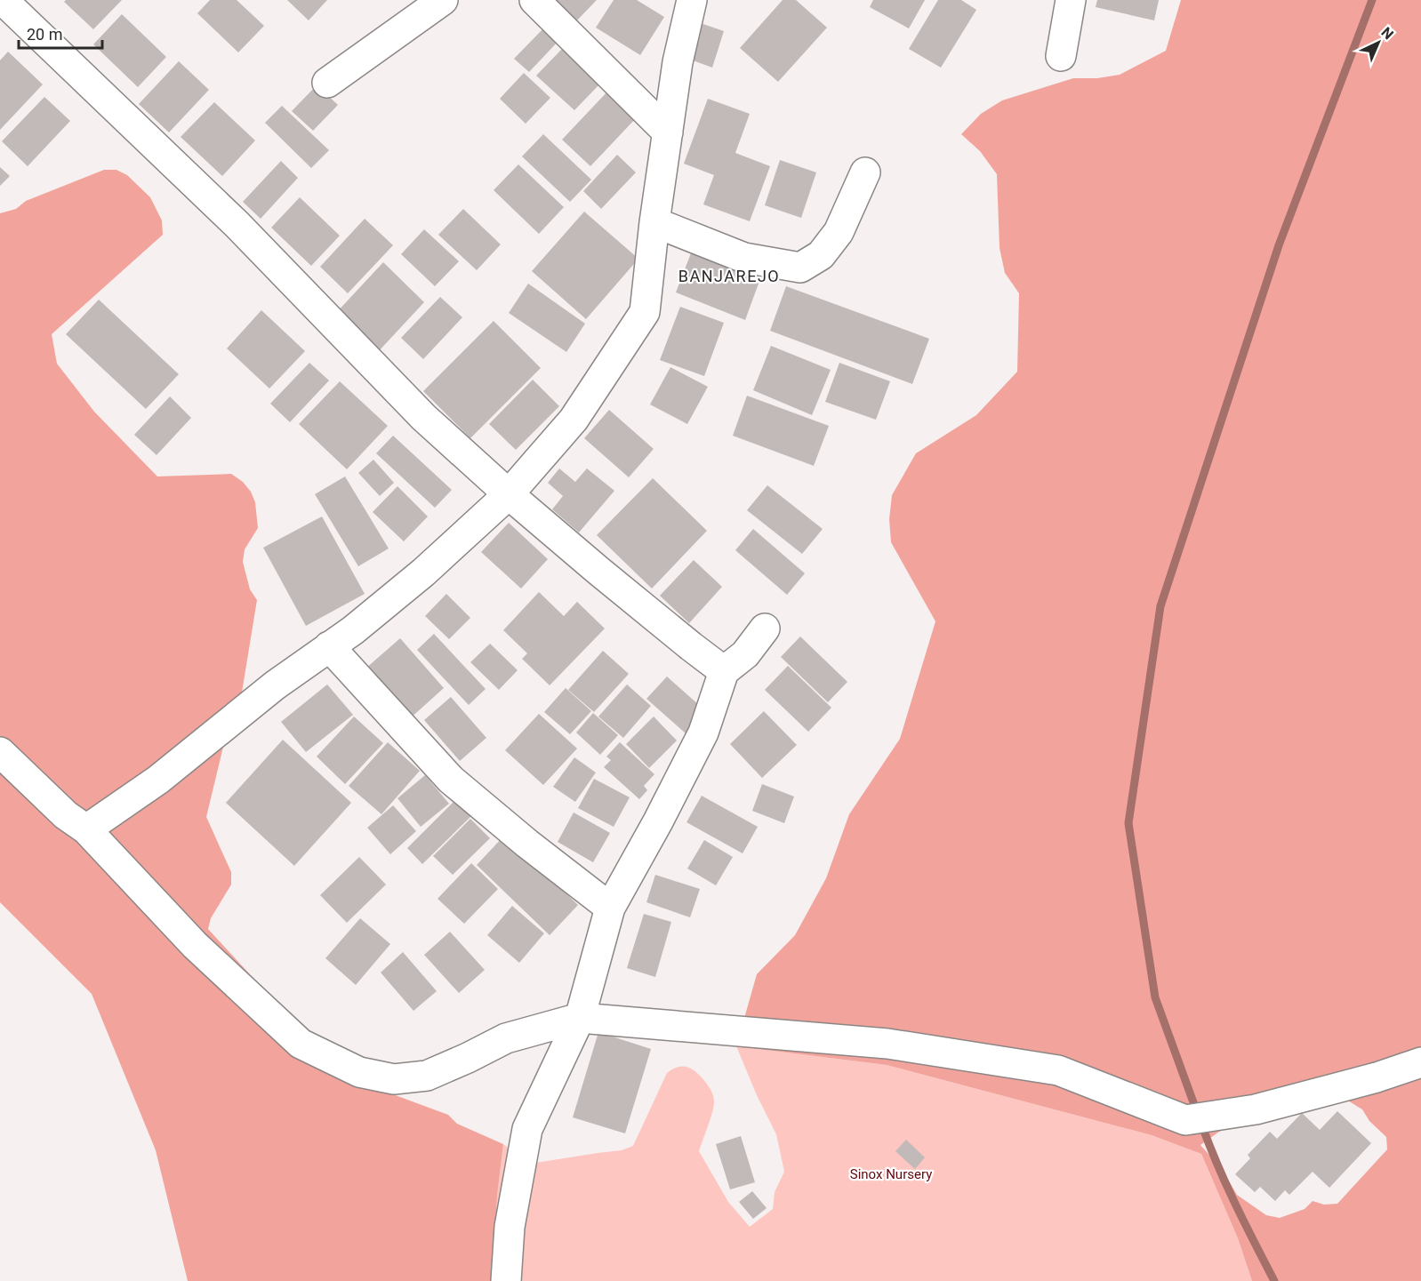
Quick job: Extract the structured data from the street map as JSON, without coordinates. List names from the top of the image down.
{
  "districts": ["BANJAREJO"],
  "parks": ["Sinox Nursery"],
  "scale_bar": "20 m",
  "north": "top right"
}
